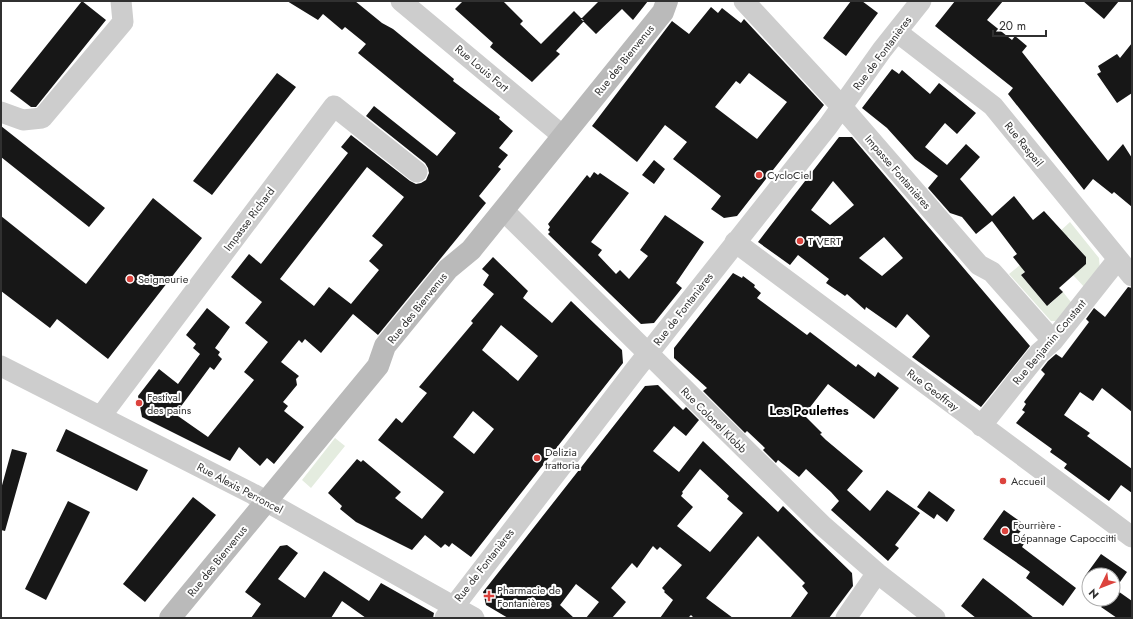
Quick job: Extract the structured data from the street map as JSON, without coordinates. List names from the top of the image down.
{
  "streets": {
    "street": [
      "Rue de Fontanières",
      "Rue des Bienvenus",
      "Rue Louis Fort",
      "Rue Raspail",
      "Impasse Fontanières",
      "Impasse Richard",
      "Rue Benjamin Constant",
      "Rue Geoffray",
      "Rue Colonel Klobb",
      "Rue Alexis Perroncel"
    ]
  },
  "crossings": [
    ["Rue de Fontanières", "Rue Raspail"],
    ["Rue de Fontanières", "Impasse Fontanières"],
    ["Rue de Fontanières", "Rue Geoffray"],
    ["Rue de Fontanières", "Rue Colonel Klobb"],
    ["Rue de Fontanières", "Rue Alexis Perroncel"],
    ["Rue des Bienvenus", "Rue Louis Fort"],
    ["Rue des Bienvenus", "Rue Colonel Klobb"],
    ["Rue des Bienvenus", "Rue Alexis Perroncel"],
    ["Rue Raspail", "Rue Benjamin Constant"],
    ["Impasse Fontanières", "Rue Benjamin Constant"],
    ["Impasse Richard", "Rue Alexis Perroncel"],
    ["Rue Benjamin Constant", "Rue Geoffray"]
  ],
  "districts": ["Les Poulettes"],
  "places": {
    "other": [
      "CycloCiel",
      "T VERT",
      "Seigneurie",
      "Festival des pains",
      "Delizia trattoria",
      "Accueil",
      "Fourrière - Dépannage Capoccitti"
    ],
    "health": ["Pharmacie de Fontanières"]
  },
  "scale_bar": "20 m",
  "north": "bottom left"
}
